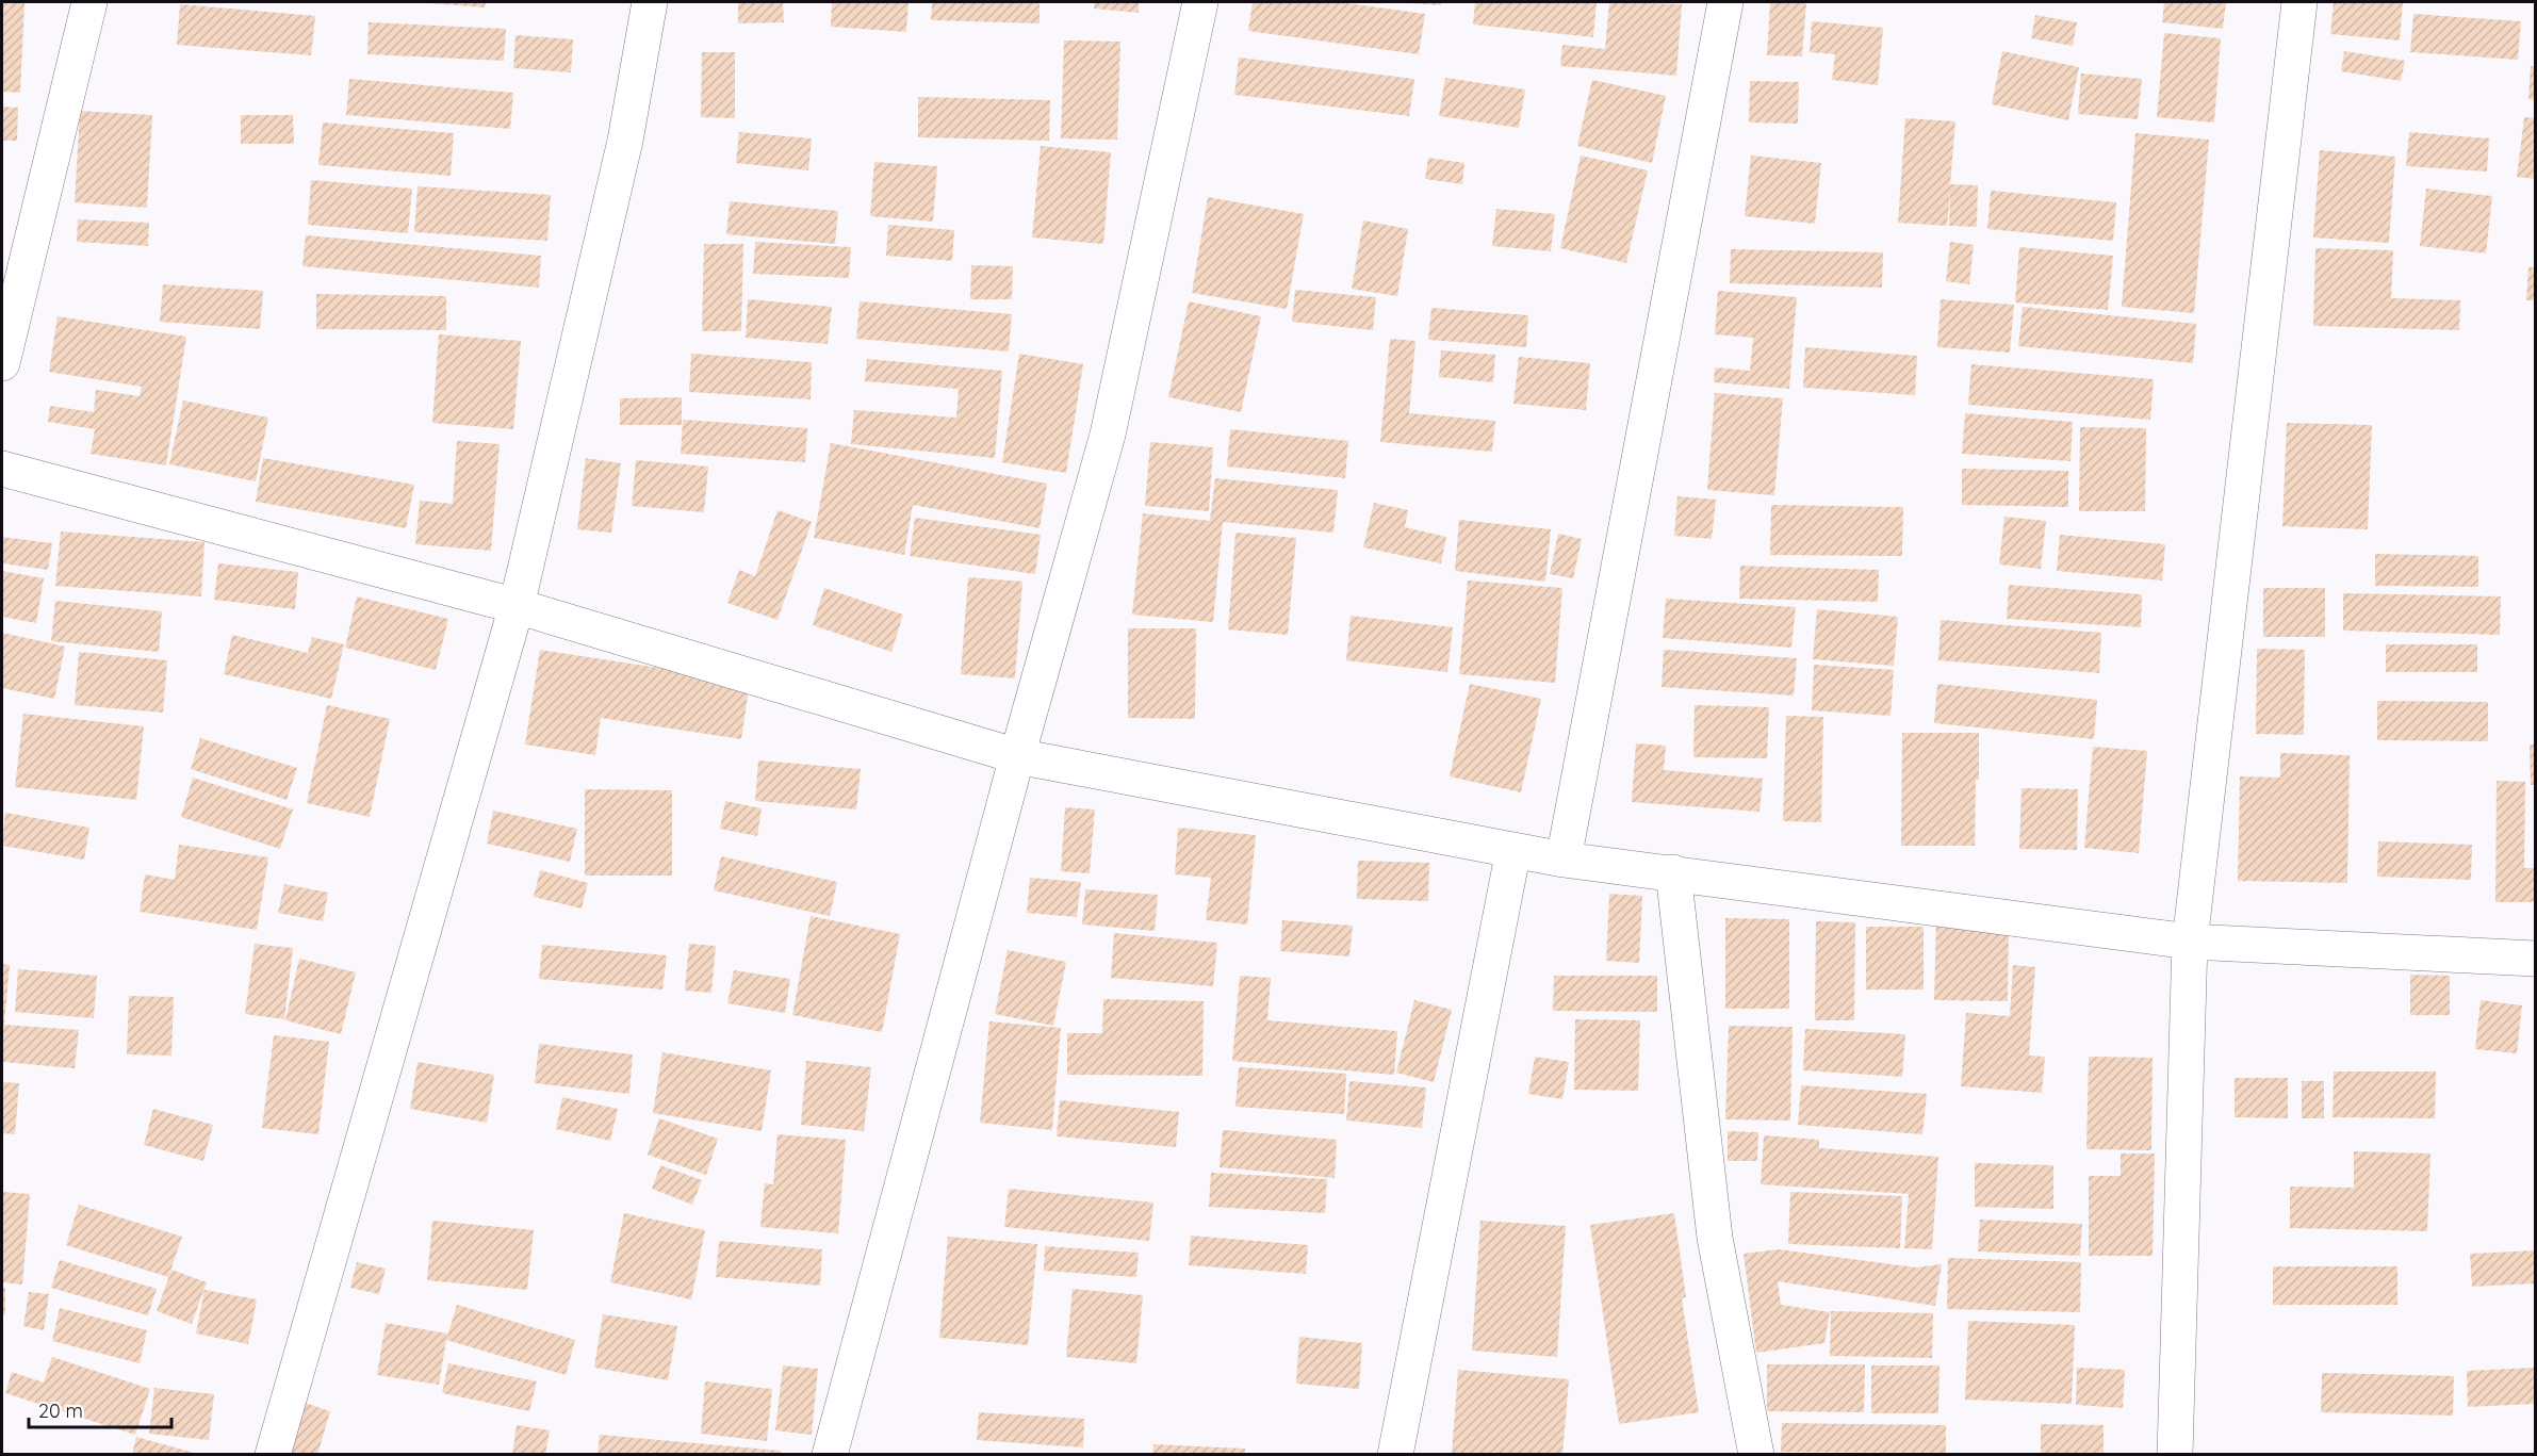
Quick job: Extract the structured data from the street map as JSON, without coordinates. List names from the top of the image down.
{
  "scale_bar": "20 m"
}
